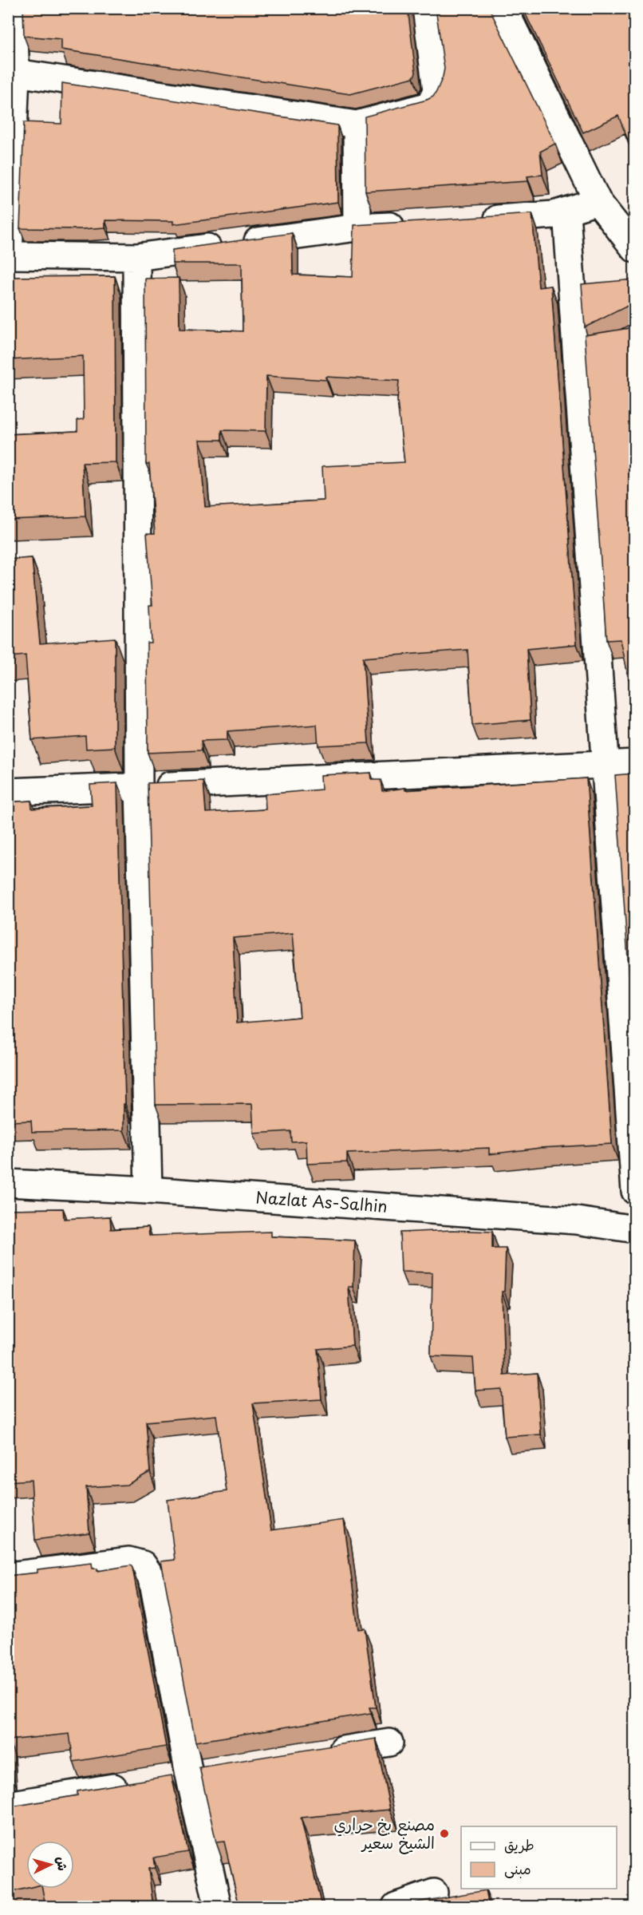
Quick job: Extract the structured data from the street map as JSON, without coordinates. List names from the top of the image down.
{
  "streets": {
    "street": ["Nazlat As-Salhin"]
  },
  "places": ["مصنع بخ حراري الشيخ سعير"],
  "legend": ["طريق", "مبنى"],
  "north": "right"
}
